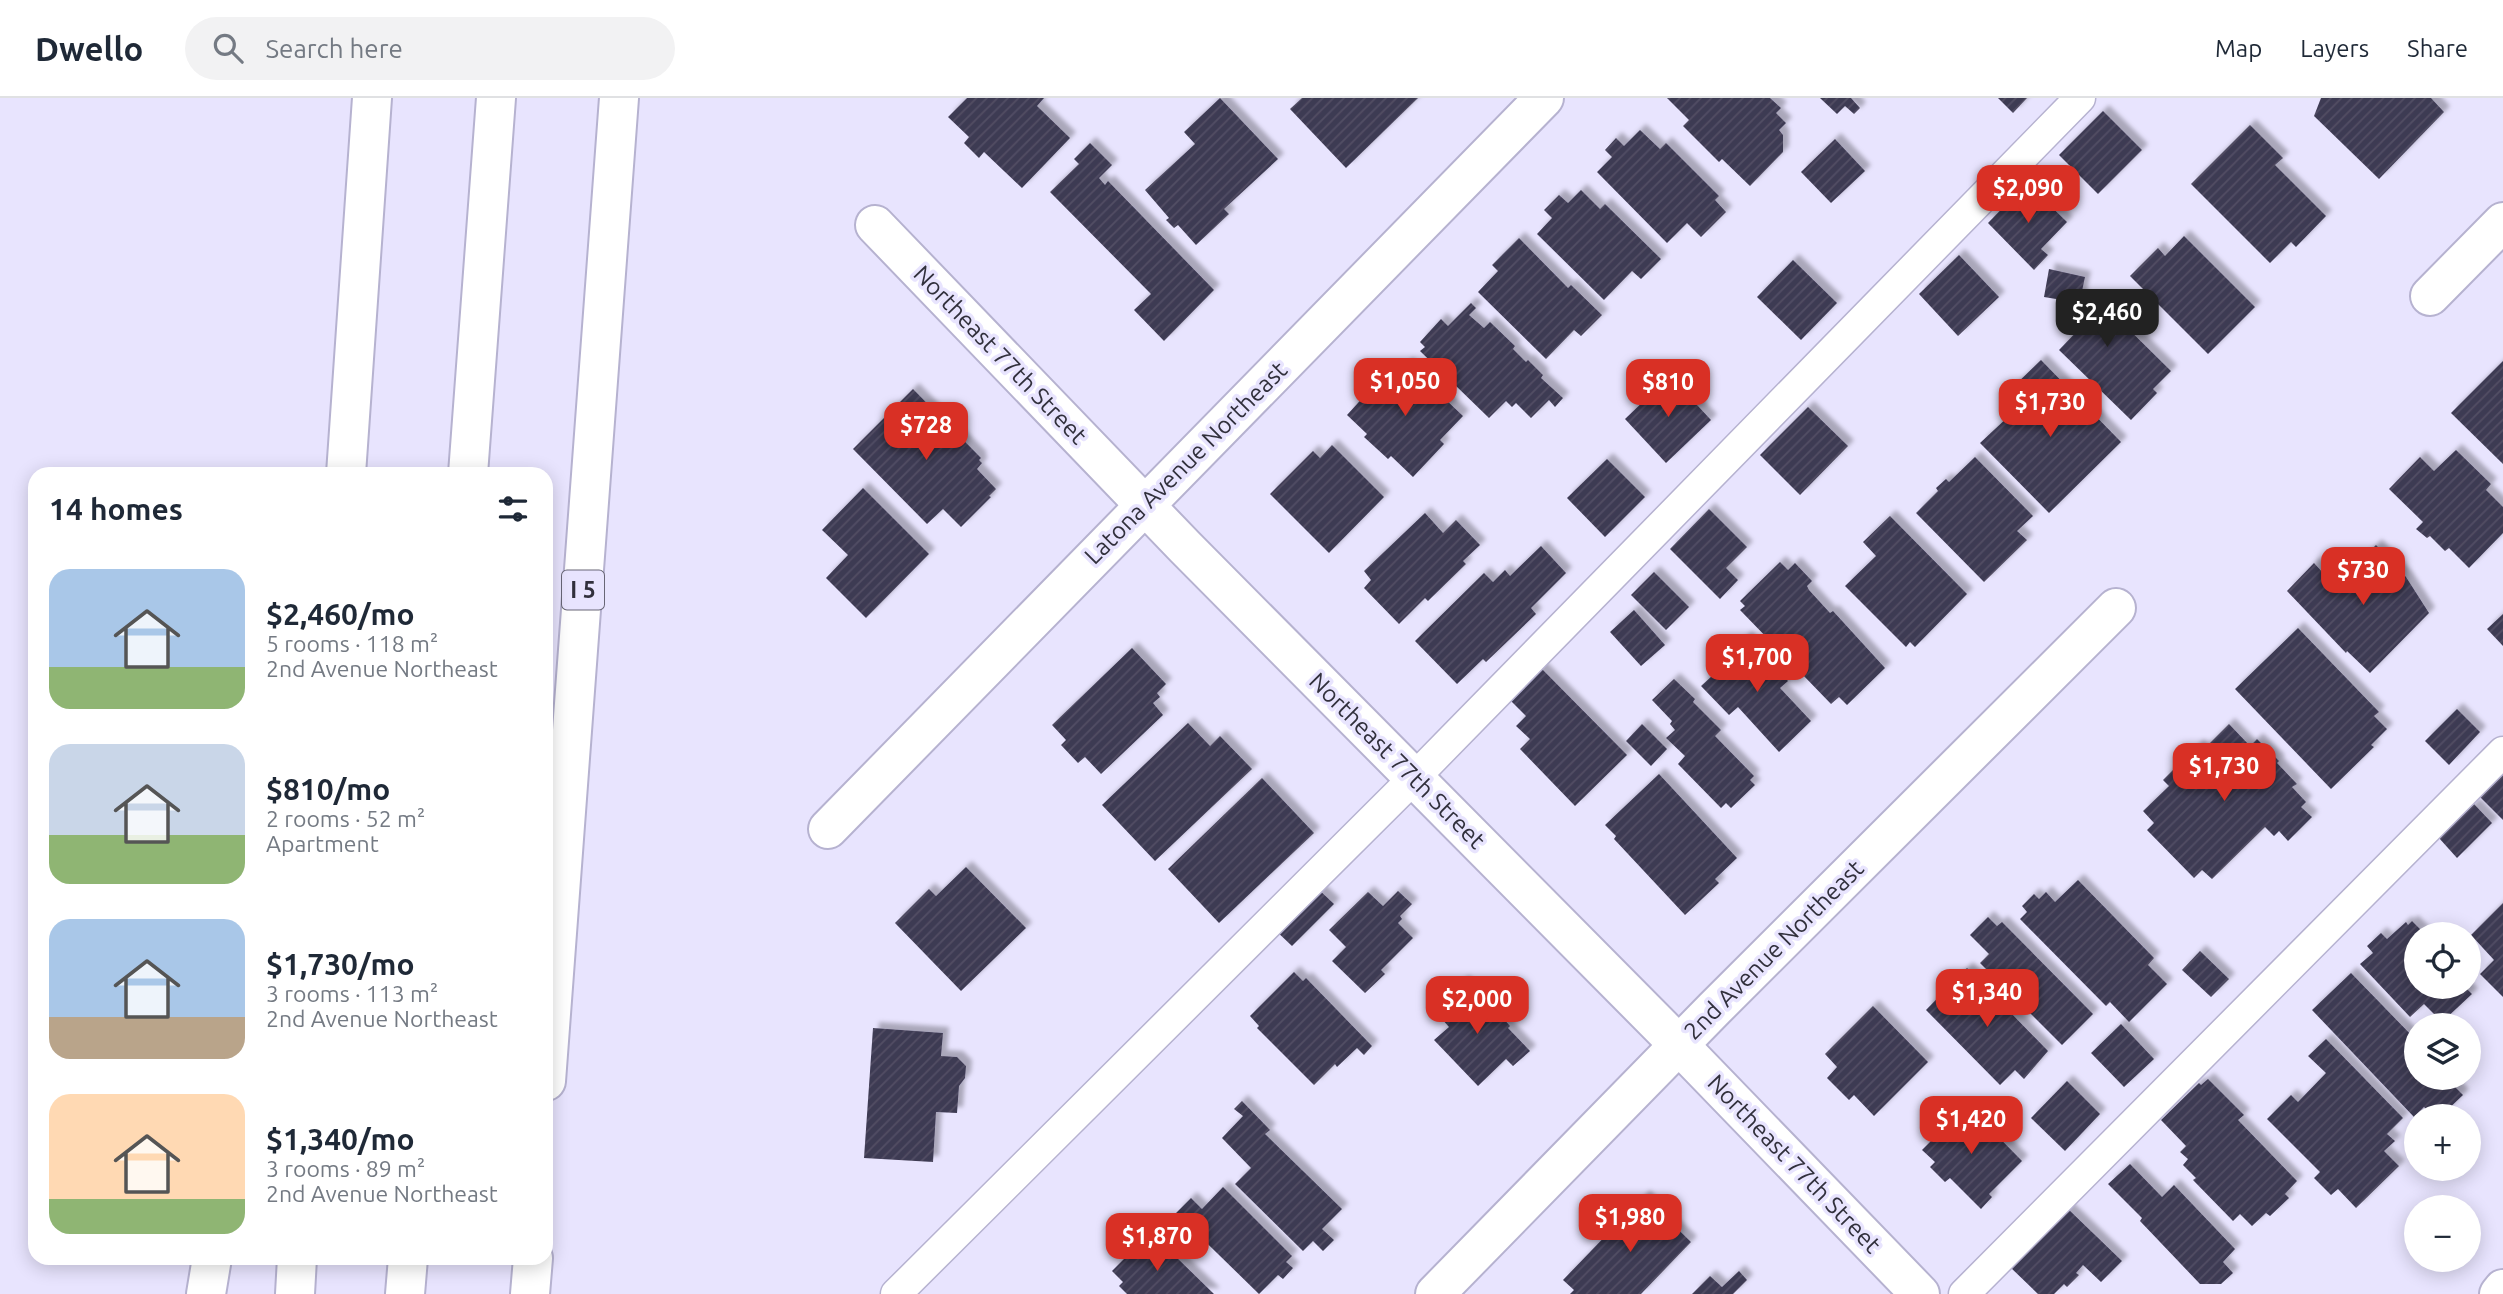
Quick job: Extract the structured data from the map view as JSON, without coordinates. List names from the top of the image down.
{
  "streets": {
    "main road": [
      "Northeast 77th Street",
      "Latona Avenue Northeast",
      "I 5",
      "2nd Avenue Northeast"
    ]
  },
  "crossings": [
    ["Northeast 77th Street", "Latona Avenue Northeast"],
    ["Northeast 77th Street", "2nd Avenue Northeast"]
  ],
  "page": {
    "header": "Dwello",
    "search": "Search here",
    "nav": ["Map", "Layers", "Share"],
    "price": [
      "$2,090",
      "$2,460",
      "$1,050",
      "$810",
      "$1,730",
      "$728",
      "$730",
      "$1,700",
      "$1,730",
      "$1,340",
      "$2,000",
      "$1,420",
      "$1,980",
      "$1,870"
    ],
    "heading": "14 homes",
    "list": [
      {
        "name": "$2,460/mo",
        "note": "5 rooms · 118 m² · 2nd Avenue Northeast"
      },
      {
        "name": "$810/mo",
        "note": "2 rooms · 52 m² · Apartment"
      },
      {
        "name": "$1,730/mo",
        "note": "3 rooms · 113 m² · 2nd Avenue Northeast"
      },
      {
        "name": "$1,340/mo",
        "note": "3 rooms · 89 m² · 2nd Avenue Northeast"
      }
    ],
    "map_buttons": ["+", "−"]
  }
}
